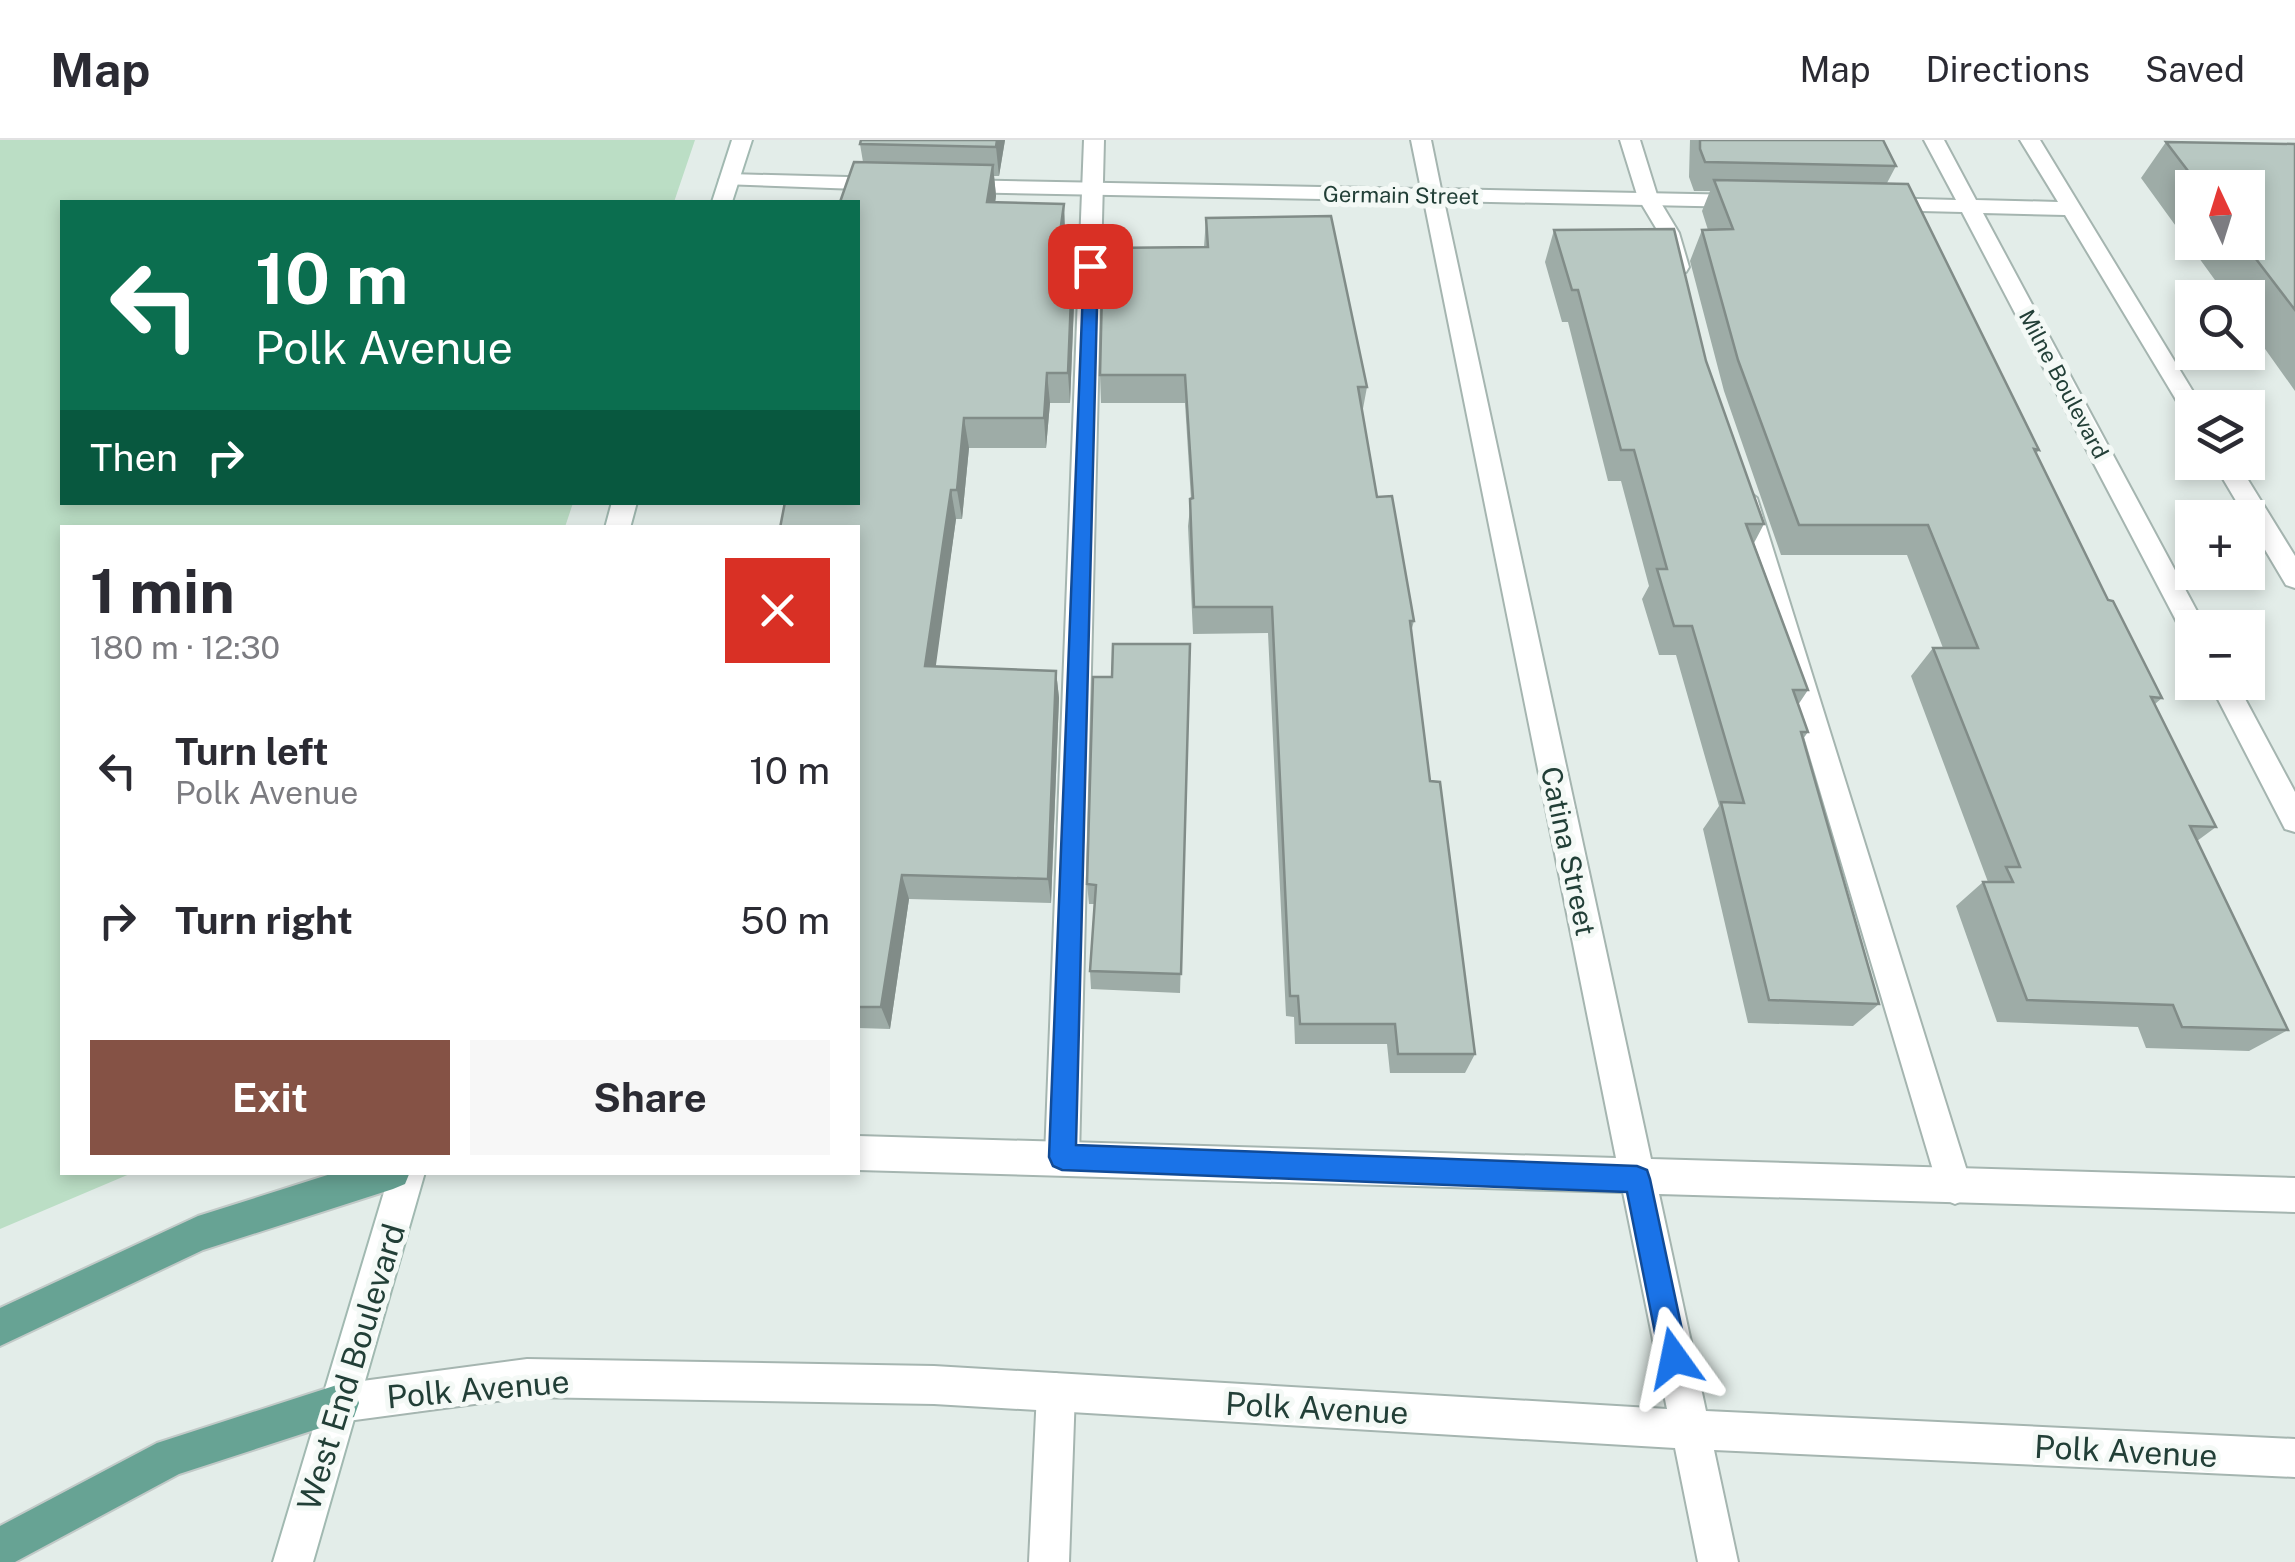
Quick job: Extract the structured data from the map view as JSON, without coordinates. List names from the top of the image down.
{
  "streets": {
    "street": [
      "Germain Street",
      "Milne Boulevard",
      "Catina Street",
      "West End Boulevard",
      "Polk Avenue"
    ]
  },
  "crossings": [
    ["Germain Street", "Catina Street"],
    ["Catina Street", "Polk Avenue"],
    ["West End Boulevard", "Polk Avenue"]
  ],
  "north": "top",
  "page": {
    "header": "Map",
    "nav": ["Map", "Directions", "Saved"],
    "map_buttons": ["+", "−"],
    "turn": ["10 m", "Polk Avenue"],
    "then": "Then",
    "heading": ["1 min", "180 m · 12:30"],
    "list": [
      {
        "name": "Turn left",
        "note": "Polk Avenue",
        "value": "10 m"
      },
      {
        "name": "Turn right",
        "value": "50 m"
      }
    ],
    "buttons": ["Exit", "Share"]
  }
}
